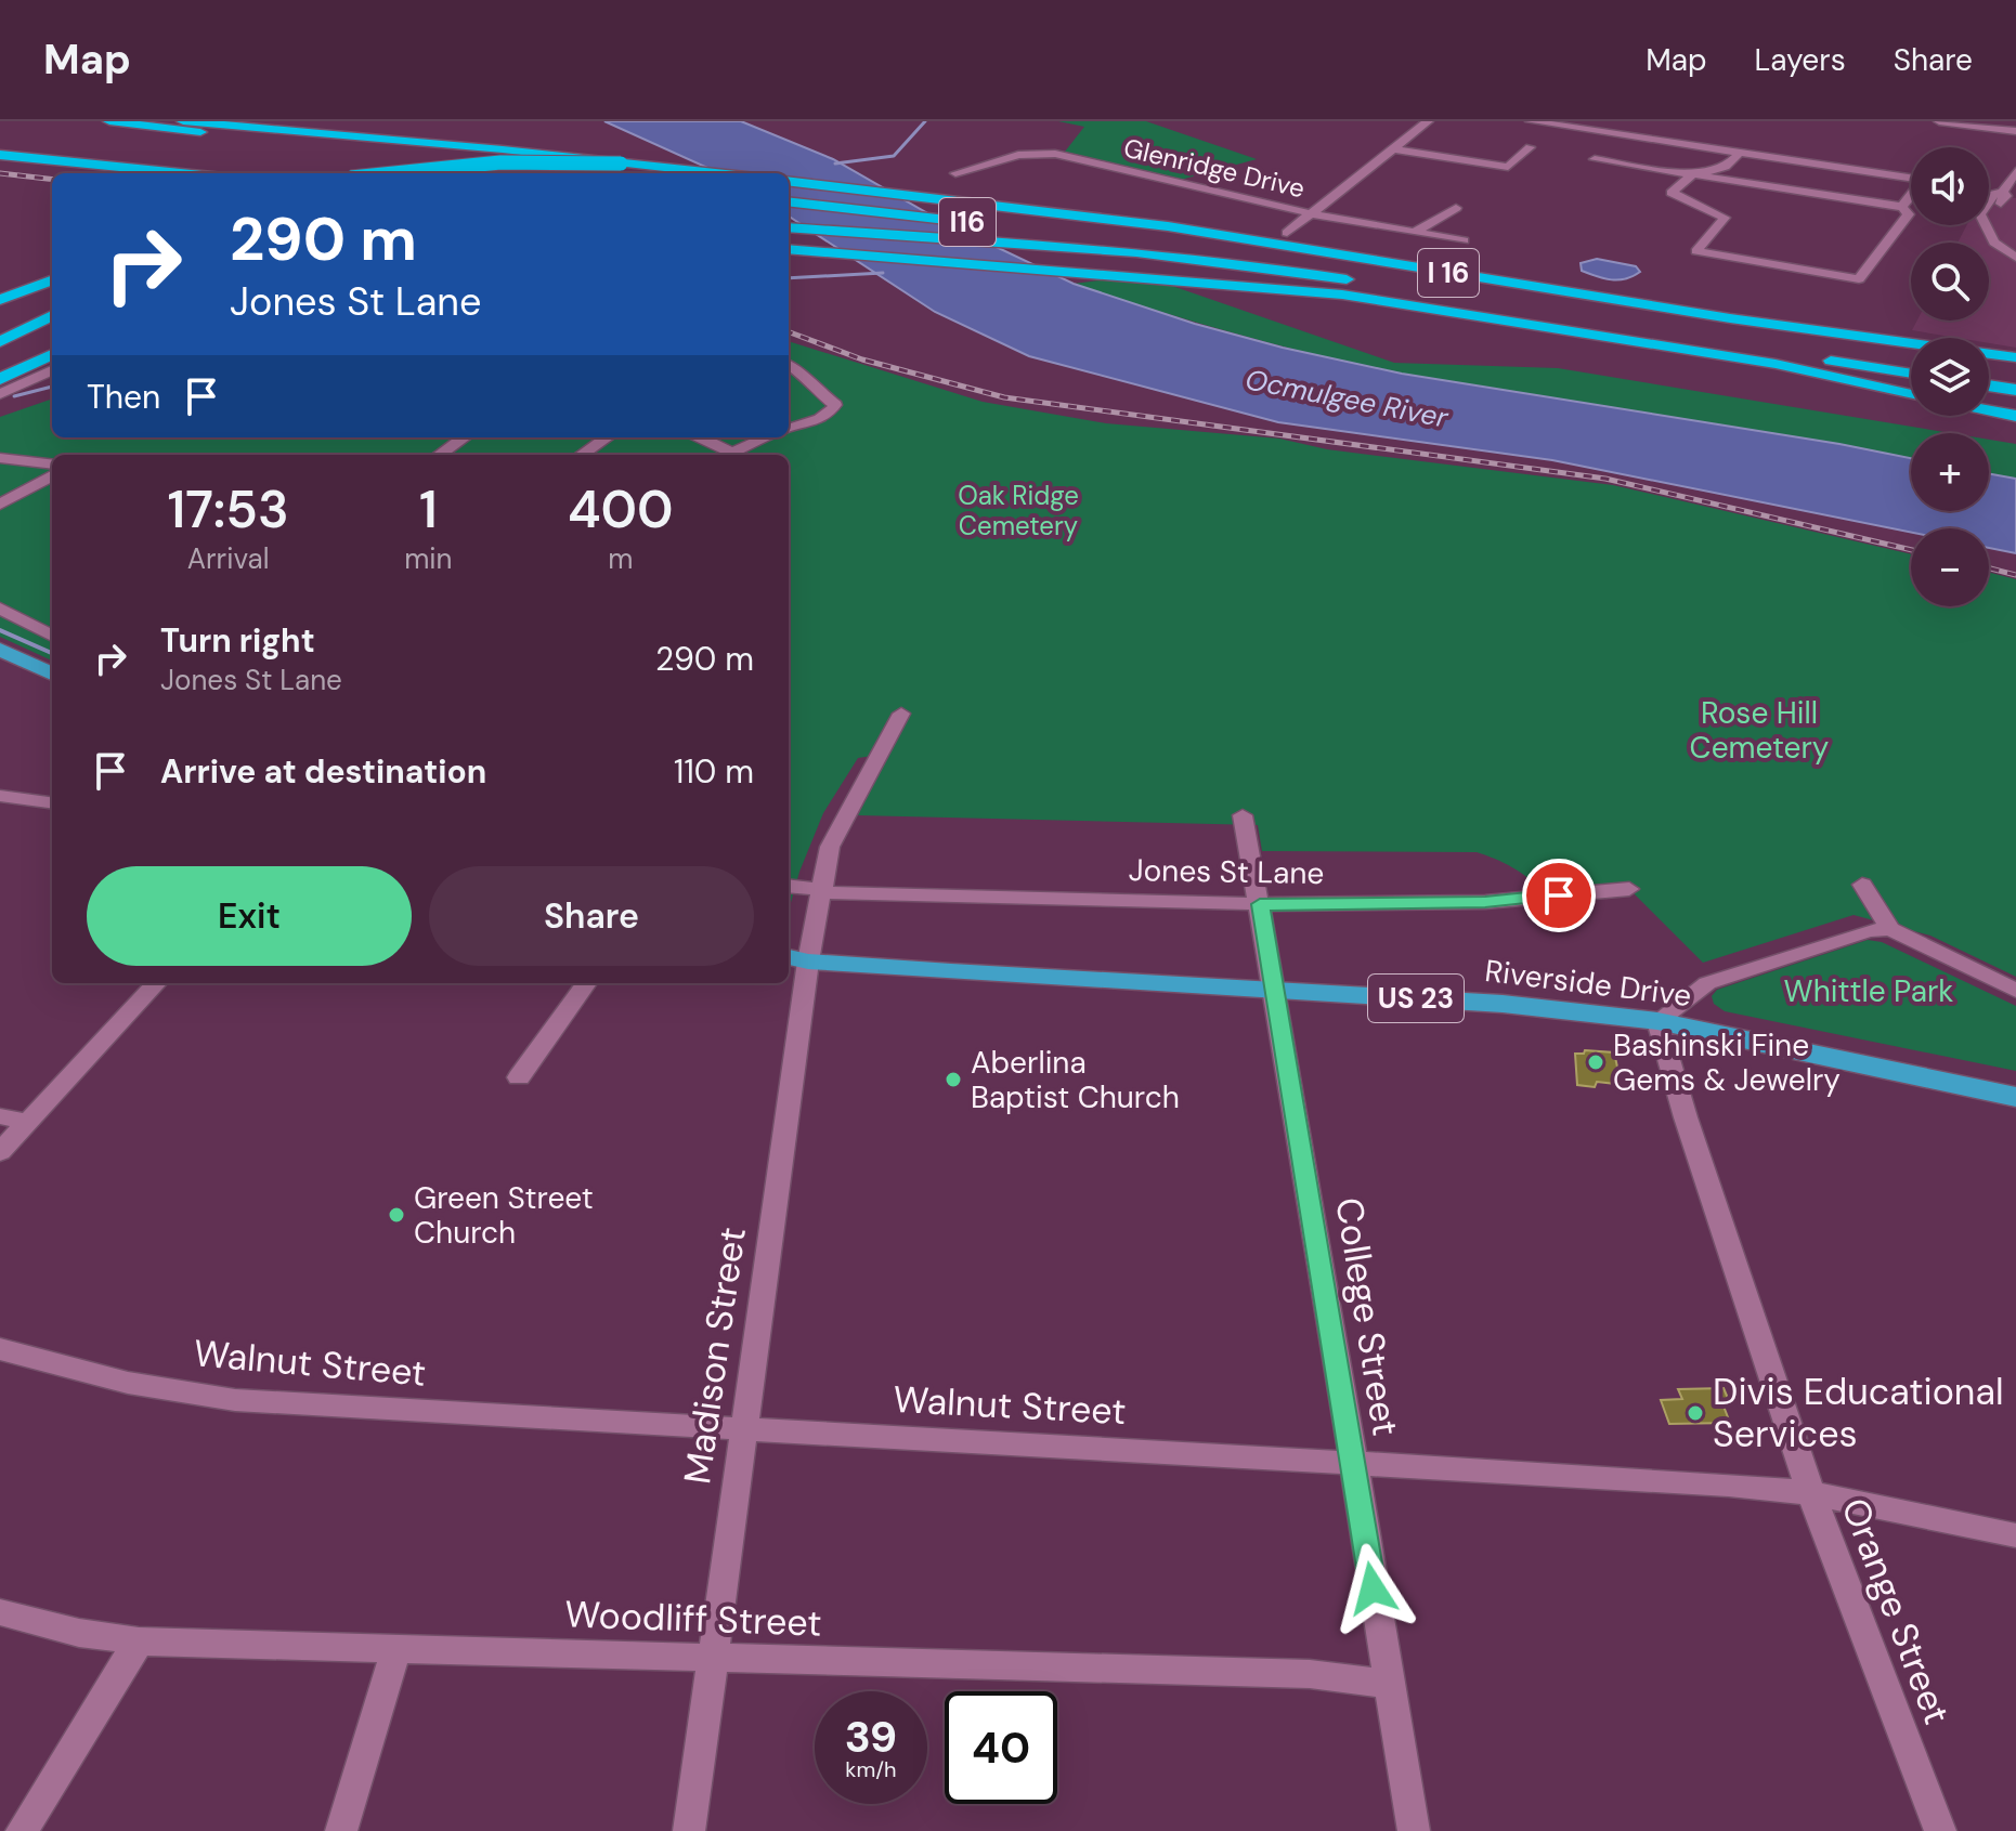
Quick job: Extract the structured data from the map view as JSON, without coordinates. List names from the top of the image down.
{
  "streets": {
    "highway": ["I16", "I 16"],
    "main road": ["Riverside Drive", "US 23"],
    "street": [
      "Glenridge Drive",
      "Jones St Lane",
      "College Street",
      "Madison Street",
      "Walnut Street",
      "Orange Street",
      "Woodliff Street"
    ]
  },
  "crossings": [
    ["Jones St Lane", "College Street"],
    ["Jones St Lane", "Madison Street"],
    ["Riverside Drive", "College Street"],
    ["Riverside Drive", "Madison Street"],
    ["Riverside Drive", "Orange Street"],
    ["College Street", "Walnut Street"],
    ["College Street", "Woodliff Street"],
    ["Madison Street", "Walnut Street"],
    ["Madison Street", "Woodliff Street"],
    ["Walnut Street", "Orange Street"]
  ],
  "water": ["Ocmulgee River"],
  "parks": ["Oak Ridge Cemetery", "Rose Hill Cemetery", "Whittle Park"],
  "places": [
    "Bashinski Fine Gems & Jewelry",
    "Aberlina Baptist Church",
    "Green Street Church",
    "Divis Educational Services"
  ],
  "page": {
    "header": "Map",
    "nav": ["Map", "Layers", "Share"],
    "map_buttons": ["+", "−"],
    "turn": ["290 m", "Jones St Lane"],
    "then": "Then",
    "eta": [
      "17:53",
      "Arrival",
      "1",
      "min",
      "400",
      "m"
    ],
    "list": [
      {
        "name": "Turn right",
        "note": "Jones St Lane",
        "value": "290 m"
      },
      {
        "name": "Arrive at destination",
        "value": "110 m"
      }
    ],
    "buttons": ["Exit", "Share"],
    "speed": "39 km/h",
    "limit": "40"
  }
}
